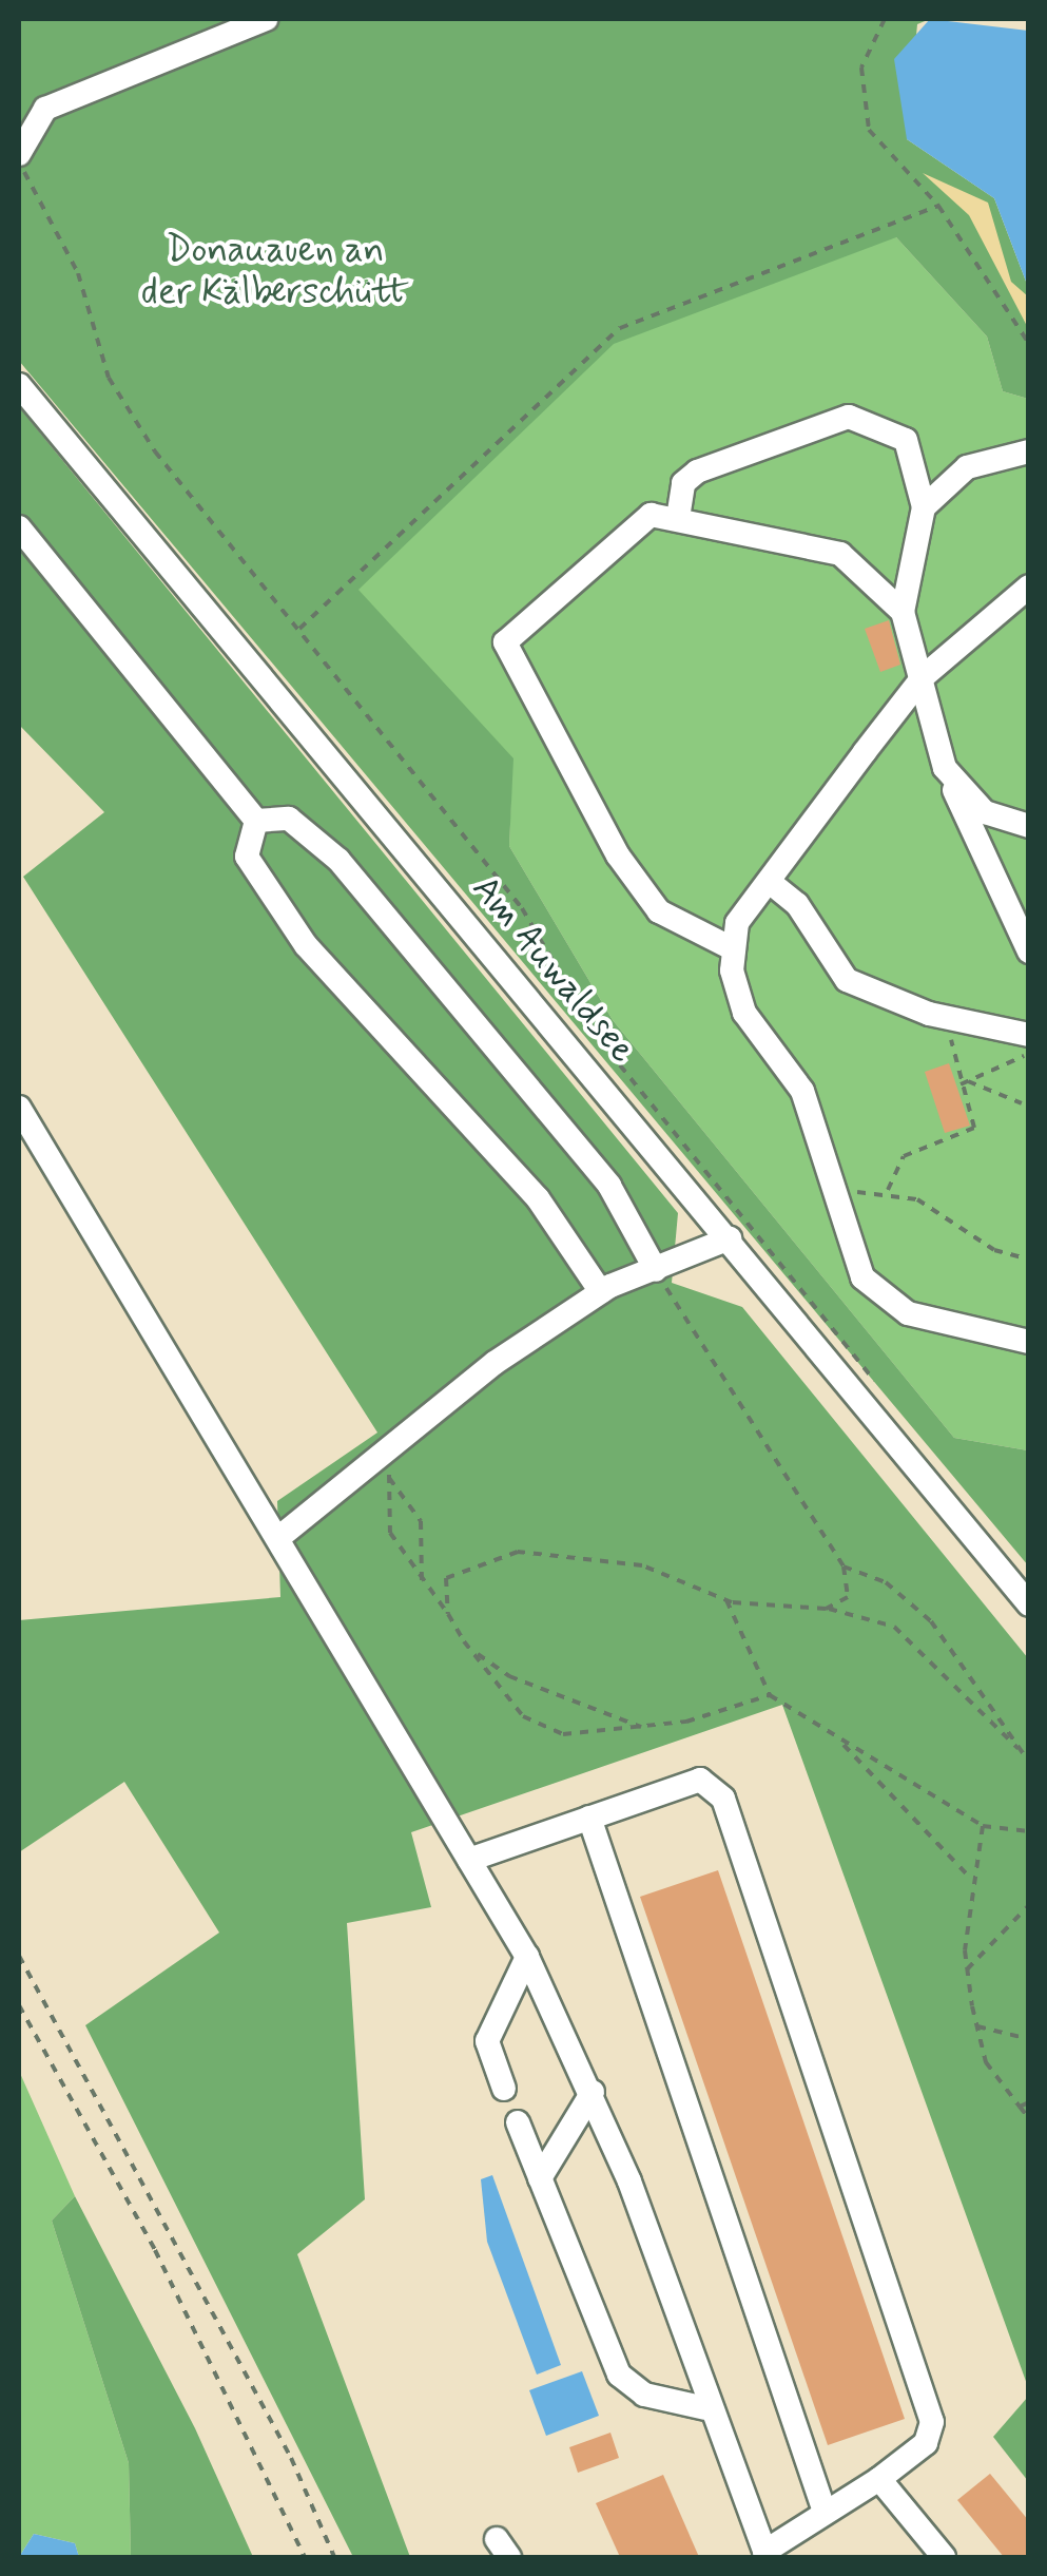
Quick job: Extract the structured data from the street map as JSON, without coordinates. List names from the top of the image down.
{
  "streets": {
    "street": ["Am Auwaldsee"]
  },
  "parks": ["Donauauen an der Kälberschütt"]
}
